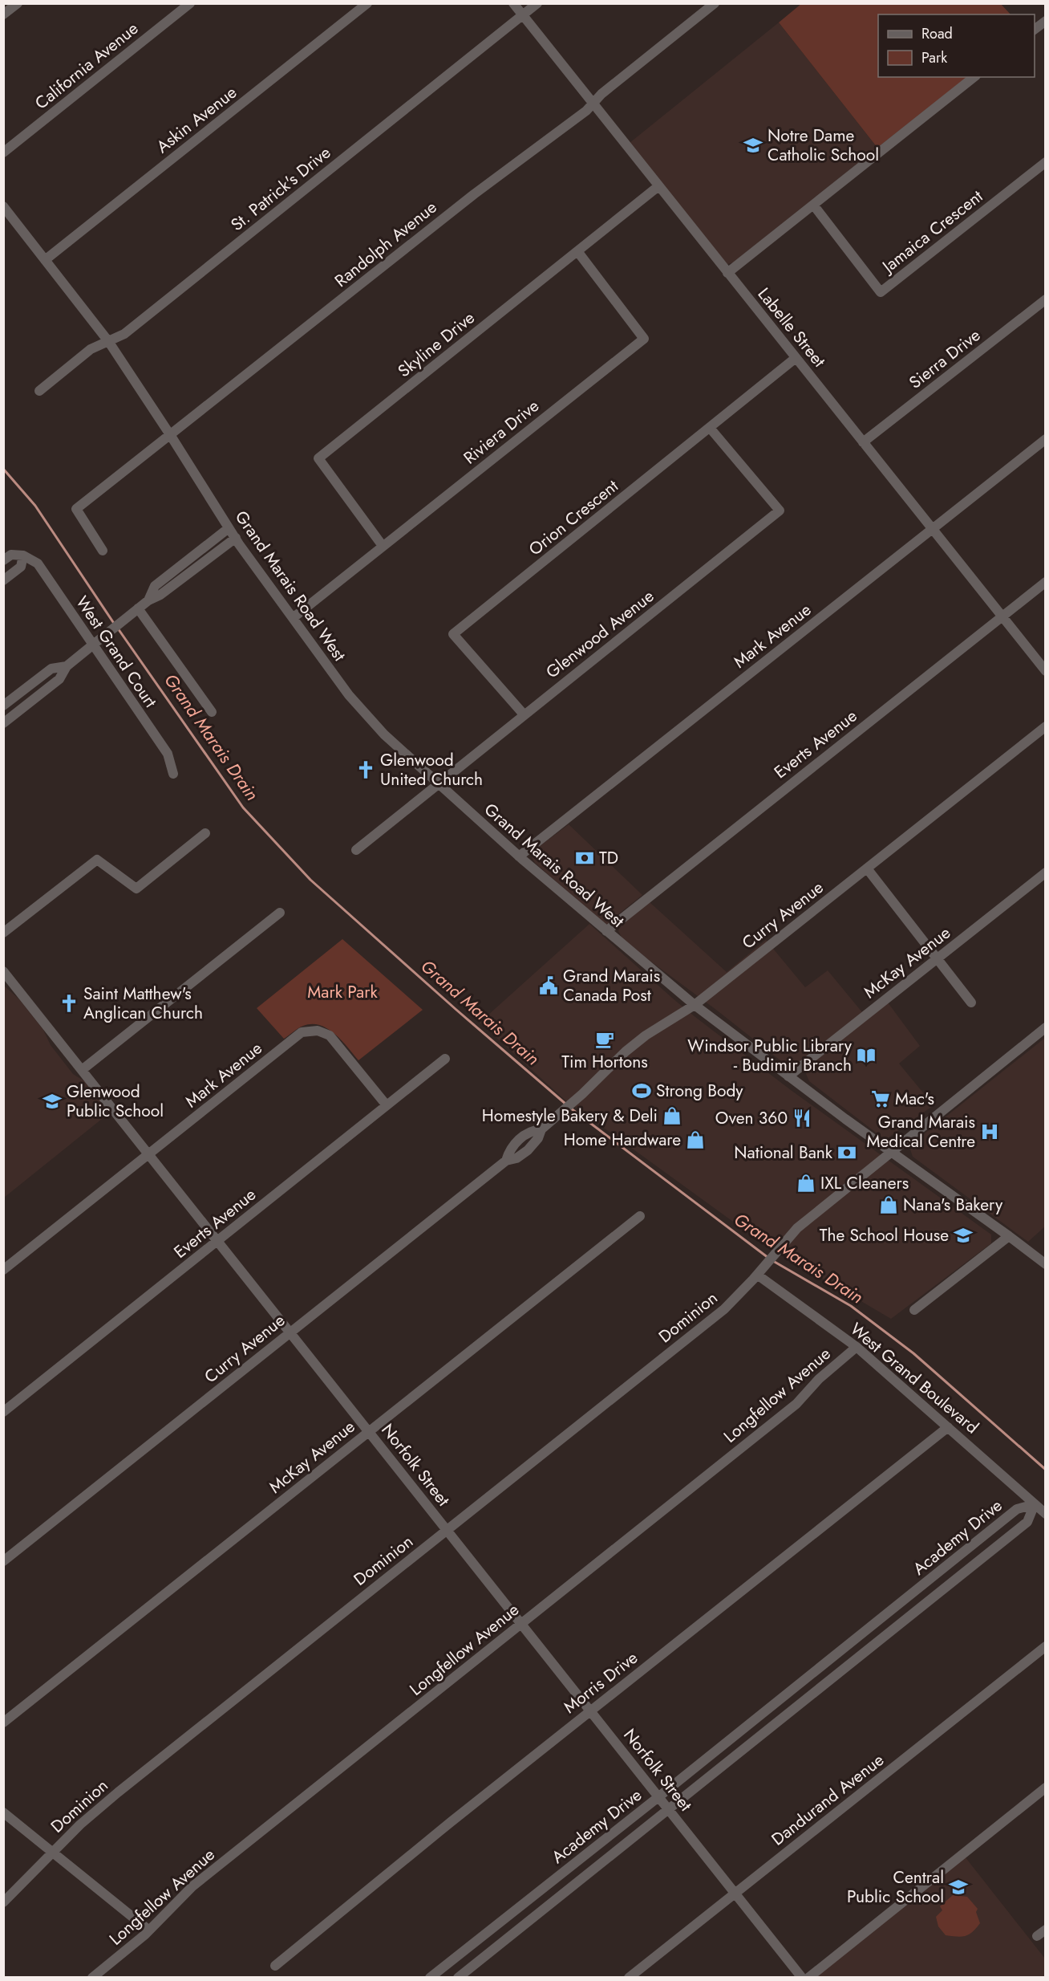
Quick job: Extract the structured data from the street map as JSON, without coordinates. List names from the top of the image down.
{
  "streets": {
    "street": [
      "California Avenue",
      "Askin Avenue",
      "St. Patrick's Drive",
      "Jamaica Crescent",
      "Randolph Avenue",
      "Labelle Street",
      "Skyline Drive",
      "Sierra Drive",
      "Riviera Drive",
      "Orion Crescent",
      "Grand Marais Road West",
      "Glenwood Avenue",
      "Mark Avenue",
      "West Grand Court",
      "Everts Avenue",
      "Curry Avenue",
      "McKay Avenue",
      "Dominion",
      "West Grand Boulevard",
      "Longfellow Avenue",
      "Norfolk Street",
      "Academy Drive",
      "Morris Drive",
      "Dandurand Avenue"
    ]
  },
  "crossings": [
    ["Askin Avenue", "Grand Marais Road West"],
    ["St. Patrick's Drive", "Labelle Street"],
    ["St. Patrick's Drive", "Grand Marais Road West"],
    ["Randolph Avenue", "Labelle Street"],
    ["Randolph Avenue", "Grand Marais Road West"],
    ["Labelle Street", "Skyline Drive"],
    ["Labelle Street", "Sierra Drive"],
    ["Labelle Street", "Orion Crescent"],
    ["Labelle Street", "Mark Avenue"],
    ["Labelle Street", "Everts Avenue"],
    ["Skyline Drive", "Riviera Drive"],
    ["Riviera Drive", "Grand Marais Road West"],
    ["Orion Crescent", "Glenwood Avenue"],
    ["Grand Marais Road West", "Glenwood Avenue"],
    ["Grand Marais Road West", "Mark Avenue"],
    ["Grand Marais Road West", "Everts Avenue"],
    ["Grand Marais Road West", "Curry Avenue"],
    ["Grand Marais Road West", "McKay Avenue"],
    ["Grand Marais Road West", "Dominion"],
    ["Mark Avenue", "Everts Avenue"],
    ["Mark Avenue", "Norfolk Street"],
    ["Everts Avenue", "Norfolk Street"],
    ["Curry Avenue", "Norfolk Street"],
    ["McKay Avenue", "Norfolk Street"],
    ["Dominion", "West Grand Boulevard"],
    ["Dominion", "Norfolk Street"],
    ["West Grand Boulevard", "Longfellow Avenue"],
    ["West Grand Boulevard", "Academy Drive"],
    ["West Grand Boulevard", "Morris Drive"],
    ["Longfellow Avenue", "Norfolk Street"],
    ["Norfolk Street", "Academy Drive"],
    ["Norfolk Street", "Morris Drive"],
    ["Norfolk Street", "Dandurand Avenue"]
  ],
  "water": ["Grand Marais Drain"],
  "parks": ["Mark Park"],
  "places": {
    "school or university": [
      "Notre Dame Catholic School",
      "Glenwood Public School",
      "The School House",
      "Central Public School"
    ],
    "church": ["Glenwood United Church", "Saint Matthew's Anglican Church"],
    "bank": ["TD", "National Bank"],
    "public building": ["Grand Marais Canada Post"],
    "cafe": ["Tim Hortons"],
    "library": ["Windsor Public Library - Budimir Branch"],
    "sports": ["Strong Body"],
    "supermarket": ["Mac's"],
    "shop": [
      "Homestyle Bakery & Deli",
      "Home Hardware",
      "IXL Cleaners",
      "Nana's Bakery"
    ],
    "restaurant": ["Oven 360"],
    "hospital": ["Grand Marais Medical Centre"]
  },
  "legend": ["Road", "Park"]
}
